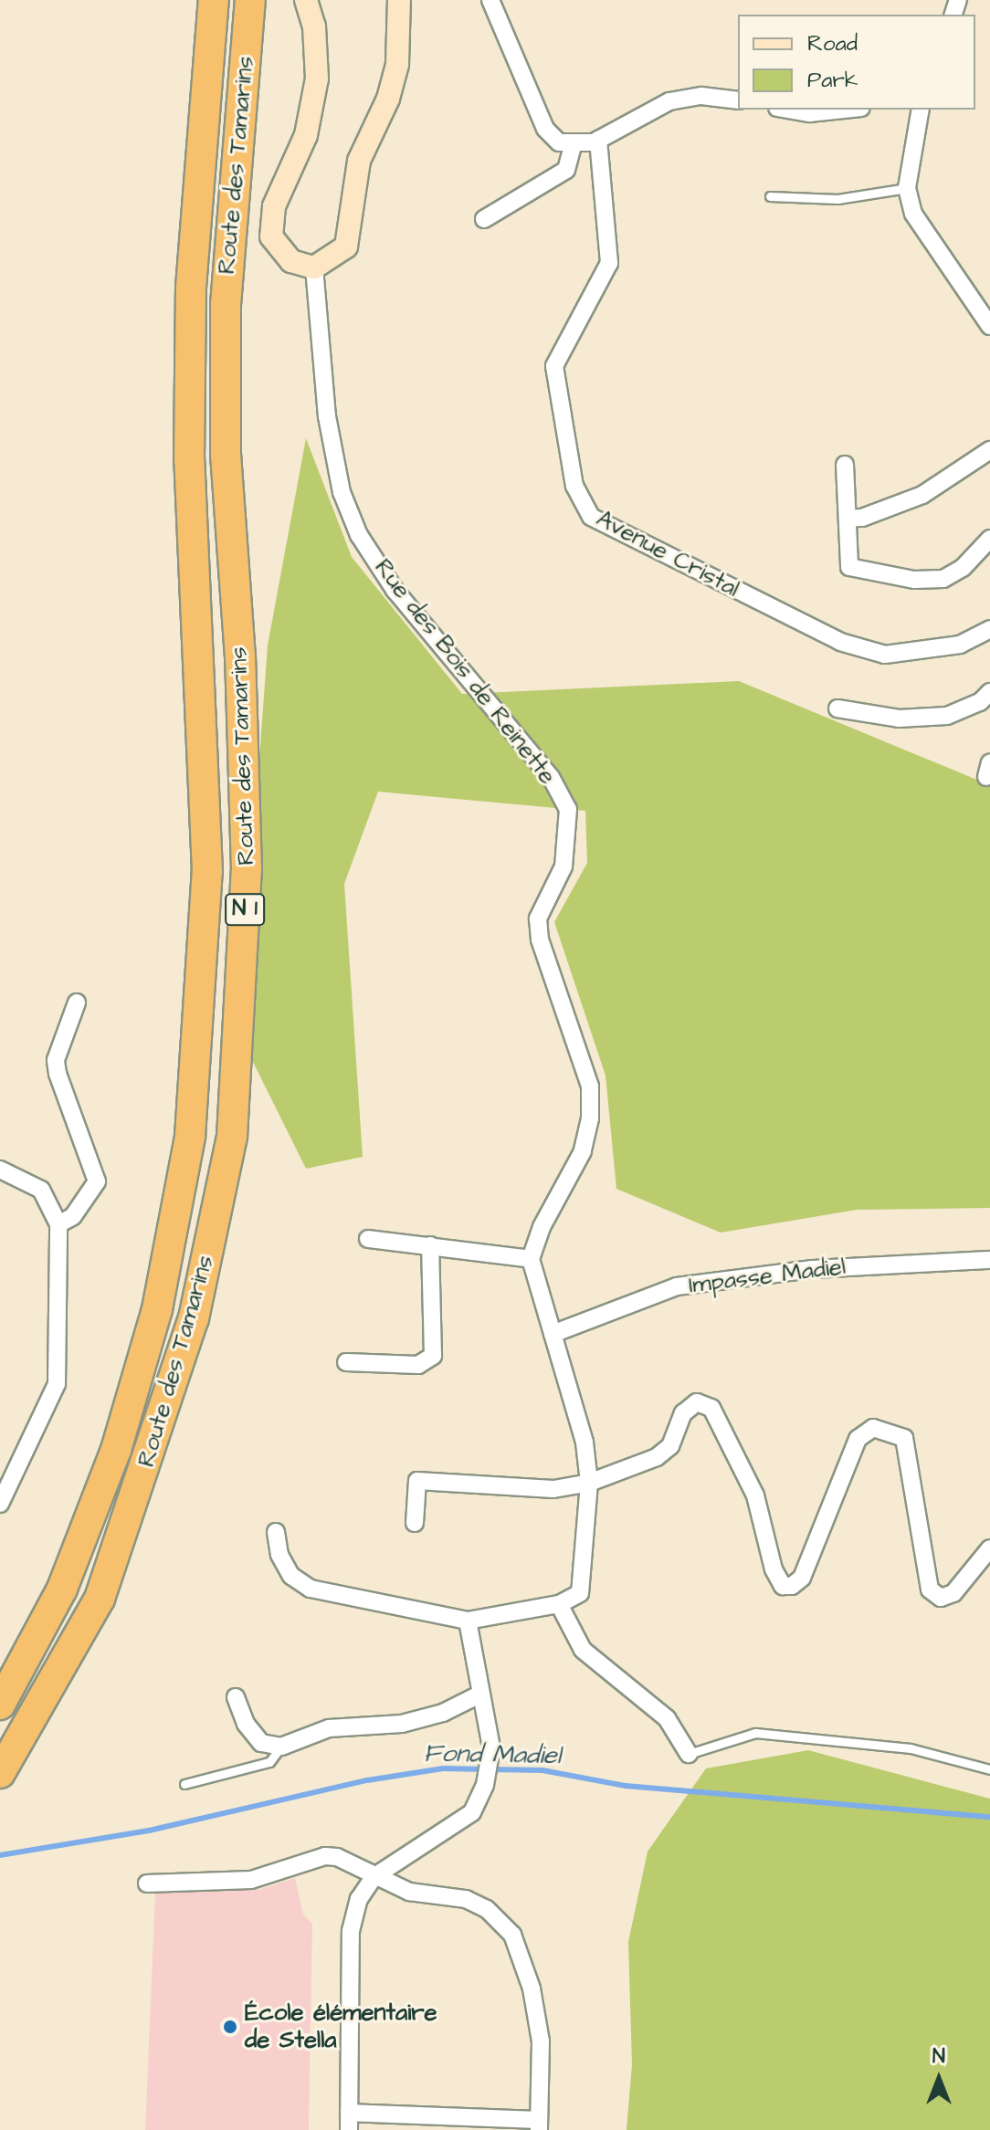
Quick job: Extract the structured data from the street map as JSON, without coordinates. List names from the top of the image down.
{
  "streets": {
    "highway": ["Route des Tamarins", "N 1"],
    "street": ["Avenue Cristal", "Rue des Bois de Reinette", "Impasse Madiel"]
  },
  "water": ["Fond Madiel"],
  "places": ["École élémentaire de Stella"],
  "legend": ["Road", "Park"],
  "north": "top"
}
